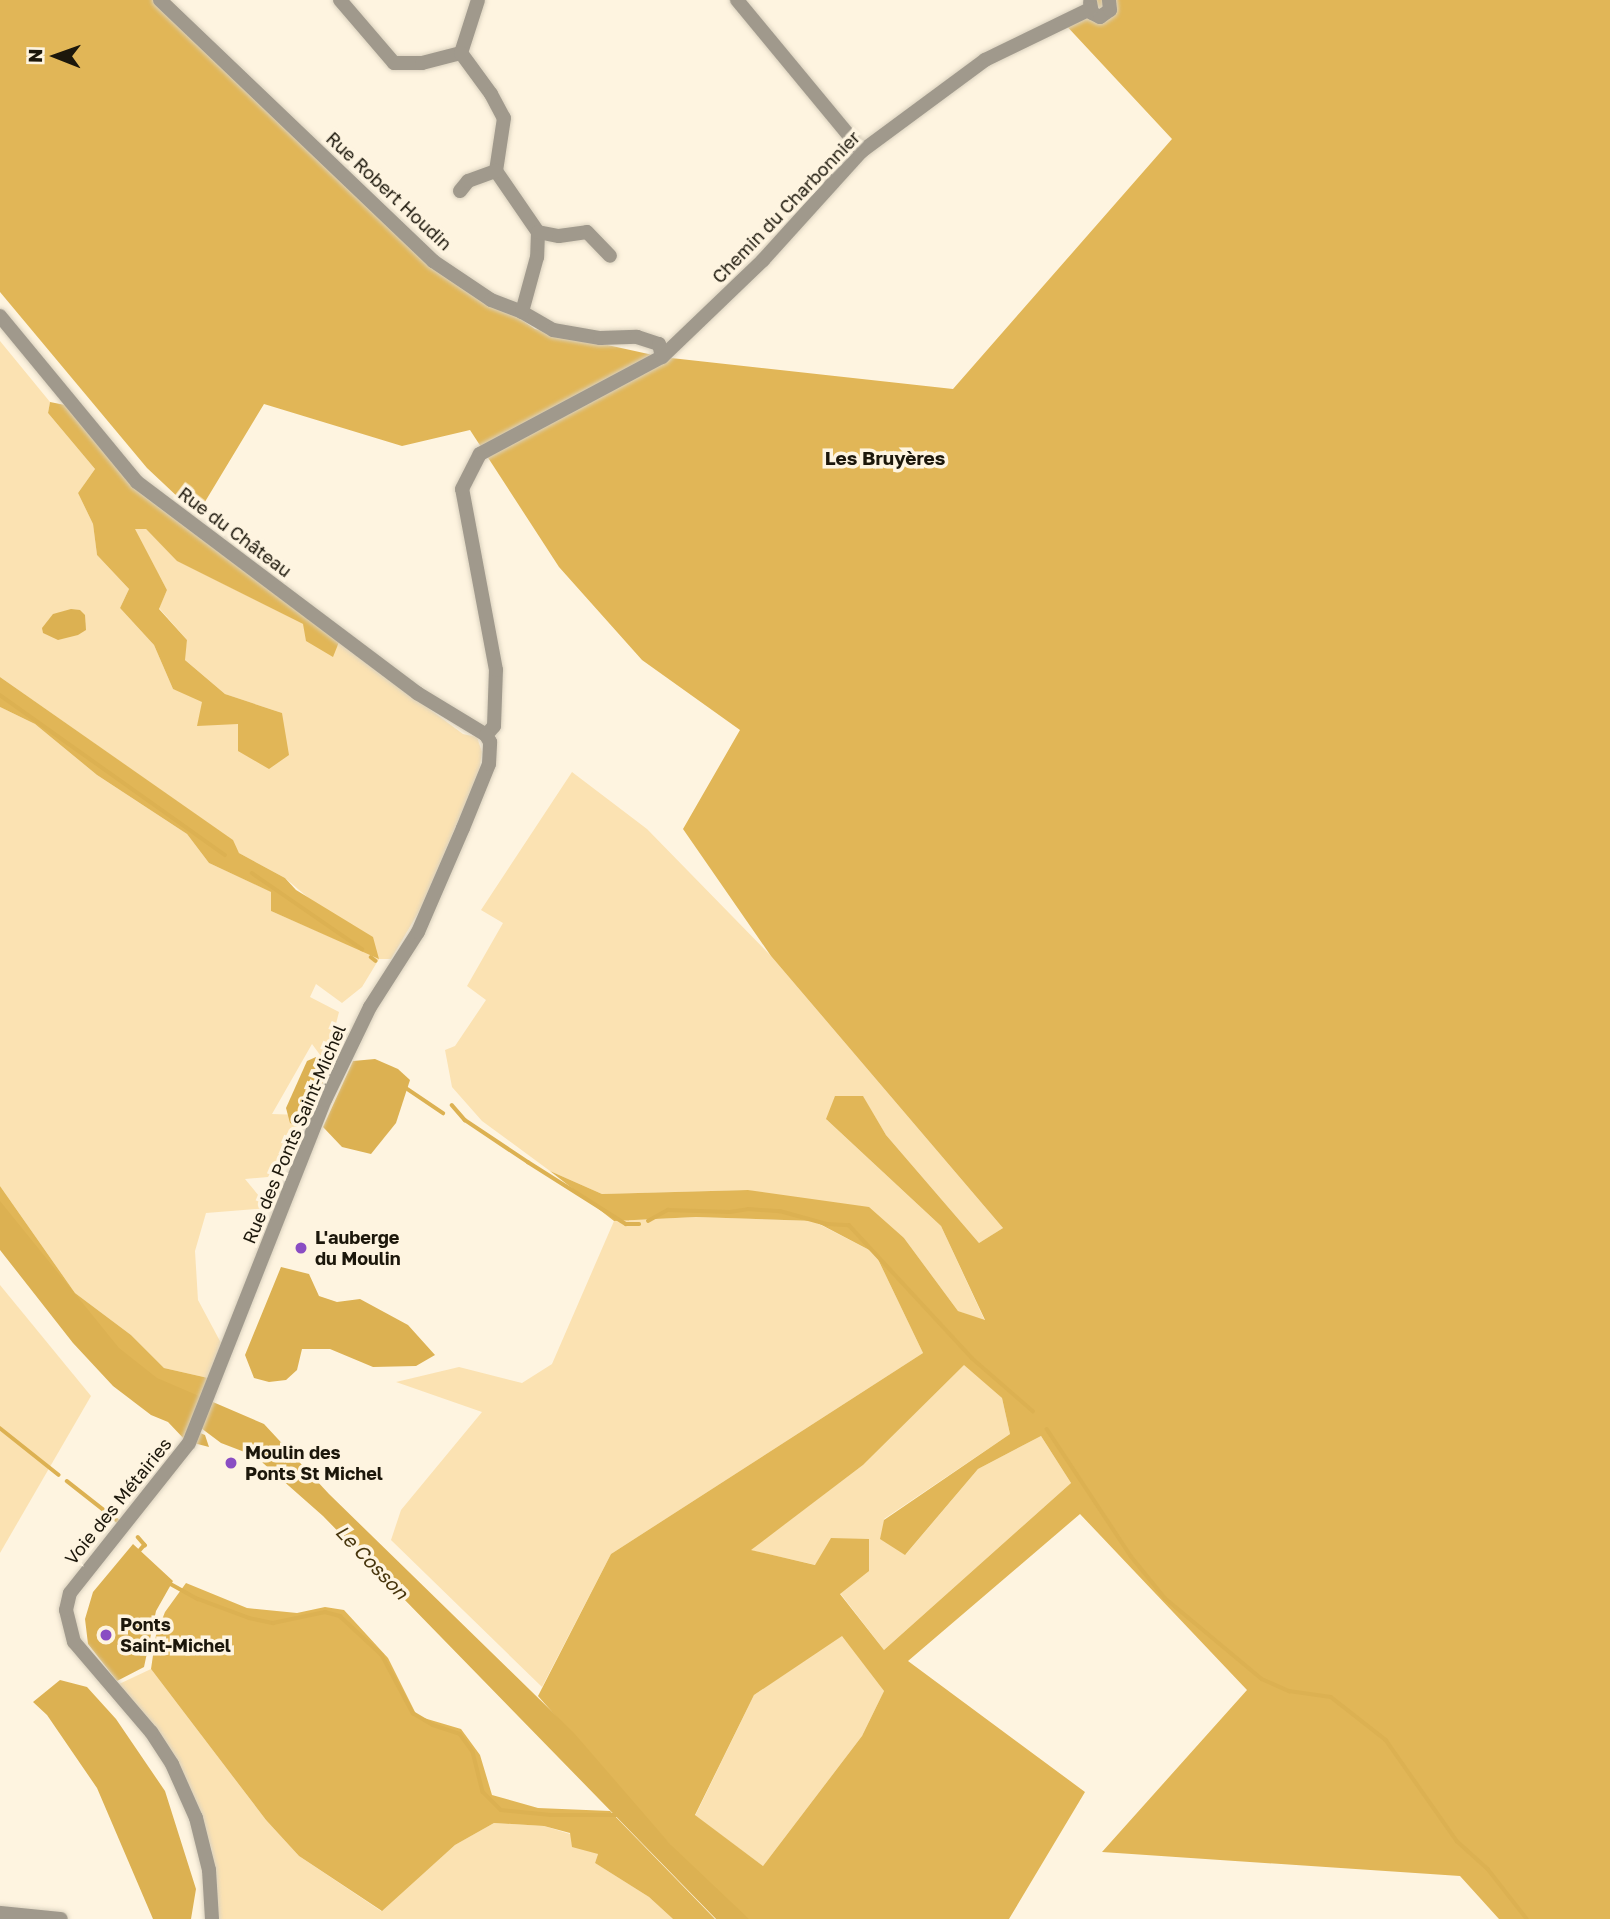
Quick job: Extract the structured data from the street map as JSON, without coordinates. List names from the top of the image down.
{
  "streets": {
    "street": [
      "Rue Robert Houdin",
      "Chemin du Charbonnier",
      "Rue du Château",
      "Rue des Ponts Saint-Michel",
      "Voie des Métairies"
    ]
  },
  "crossings": [
    ["Rue Robert Houdin", "Chemin du Charbonnier"],
    ["Chemin du Charbonnier", "Rue du Château"],
    ["Chemin du Charbonnier", "Rue des Ponts Saint-Michel"],
    ["Rue du Château", "Rue des Ponts Saint-Michel"],
    ["Rue des Ponts Saint-Michel", "Voie des Métairies"]
  ],
  "districts": ["Les Bruyères"],
  "water": ["Le Cosson"],
  "places": ["L'auberge du Moulin", "Moulin des Ponts St Michel", "Ponts Saint-Michel"],
  "north": "left"
}
